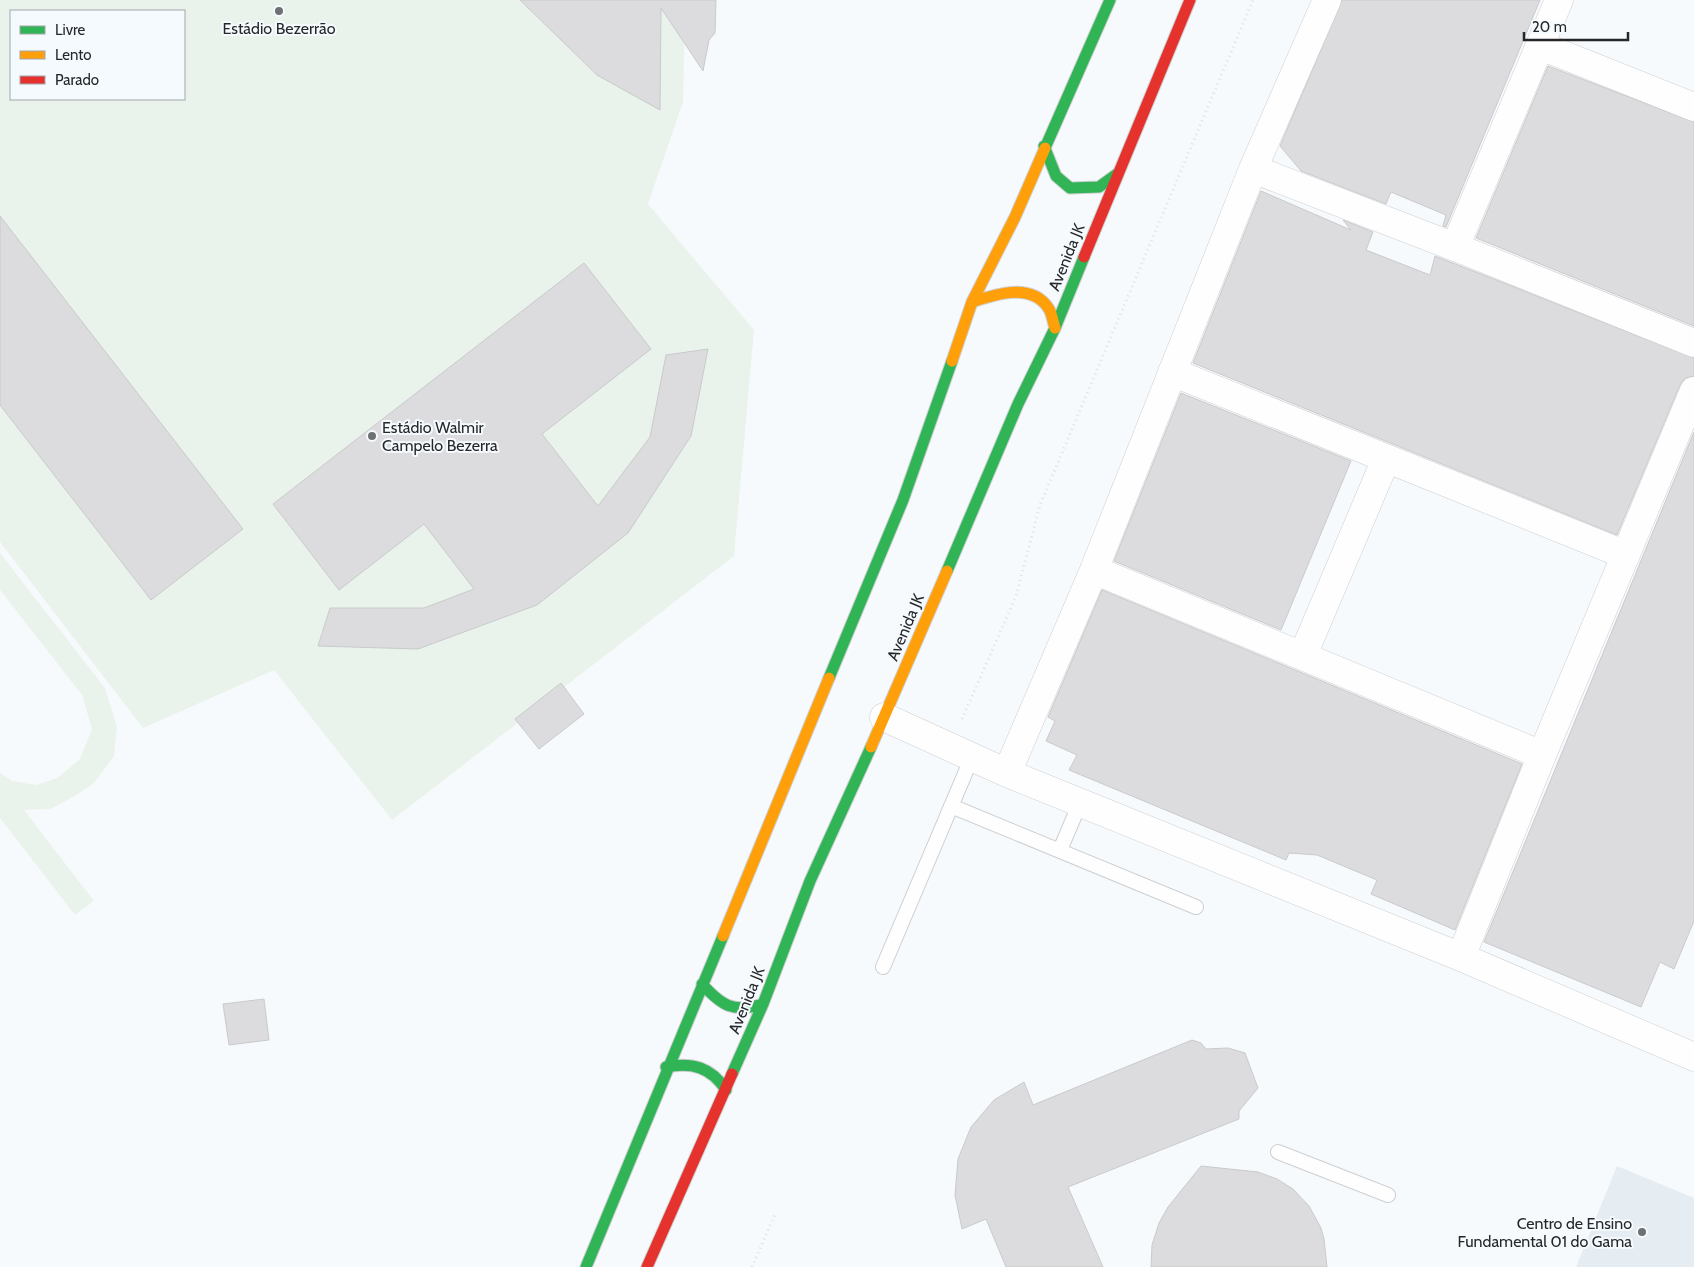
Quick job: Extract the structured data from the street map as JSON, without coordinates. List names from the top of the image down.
{
  "streets": {
    "main road": ["Avenida JK"]
  },
  "places": ["Estádio Bezerrão", "Estádio Walmir Campelo Bezerra", "Centro de Ensino Fundamental 01 do Gama"],
  "legend": ["Livre", "Lento", "Parado"],
  "scale_bar": "20 m"
}
